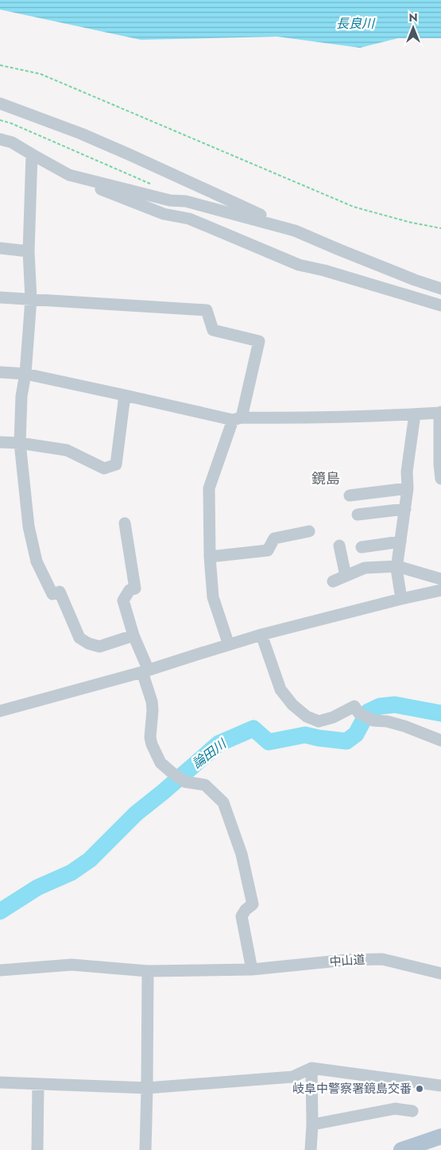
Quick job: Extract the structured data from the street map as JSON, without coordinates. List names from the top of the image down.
{
  "streets": {
    "street": ["中山道"]
  },
  "districts": ["鏡島"],
  "water": ["長良川", "論田川"],
  "places": ["岐阜中警察署鏡島交番"],
  "north": "top"
}
